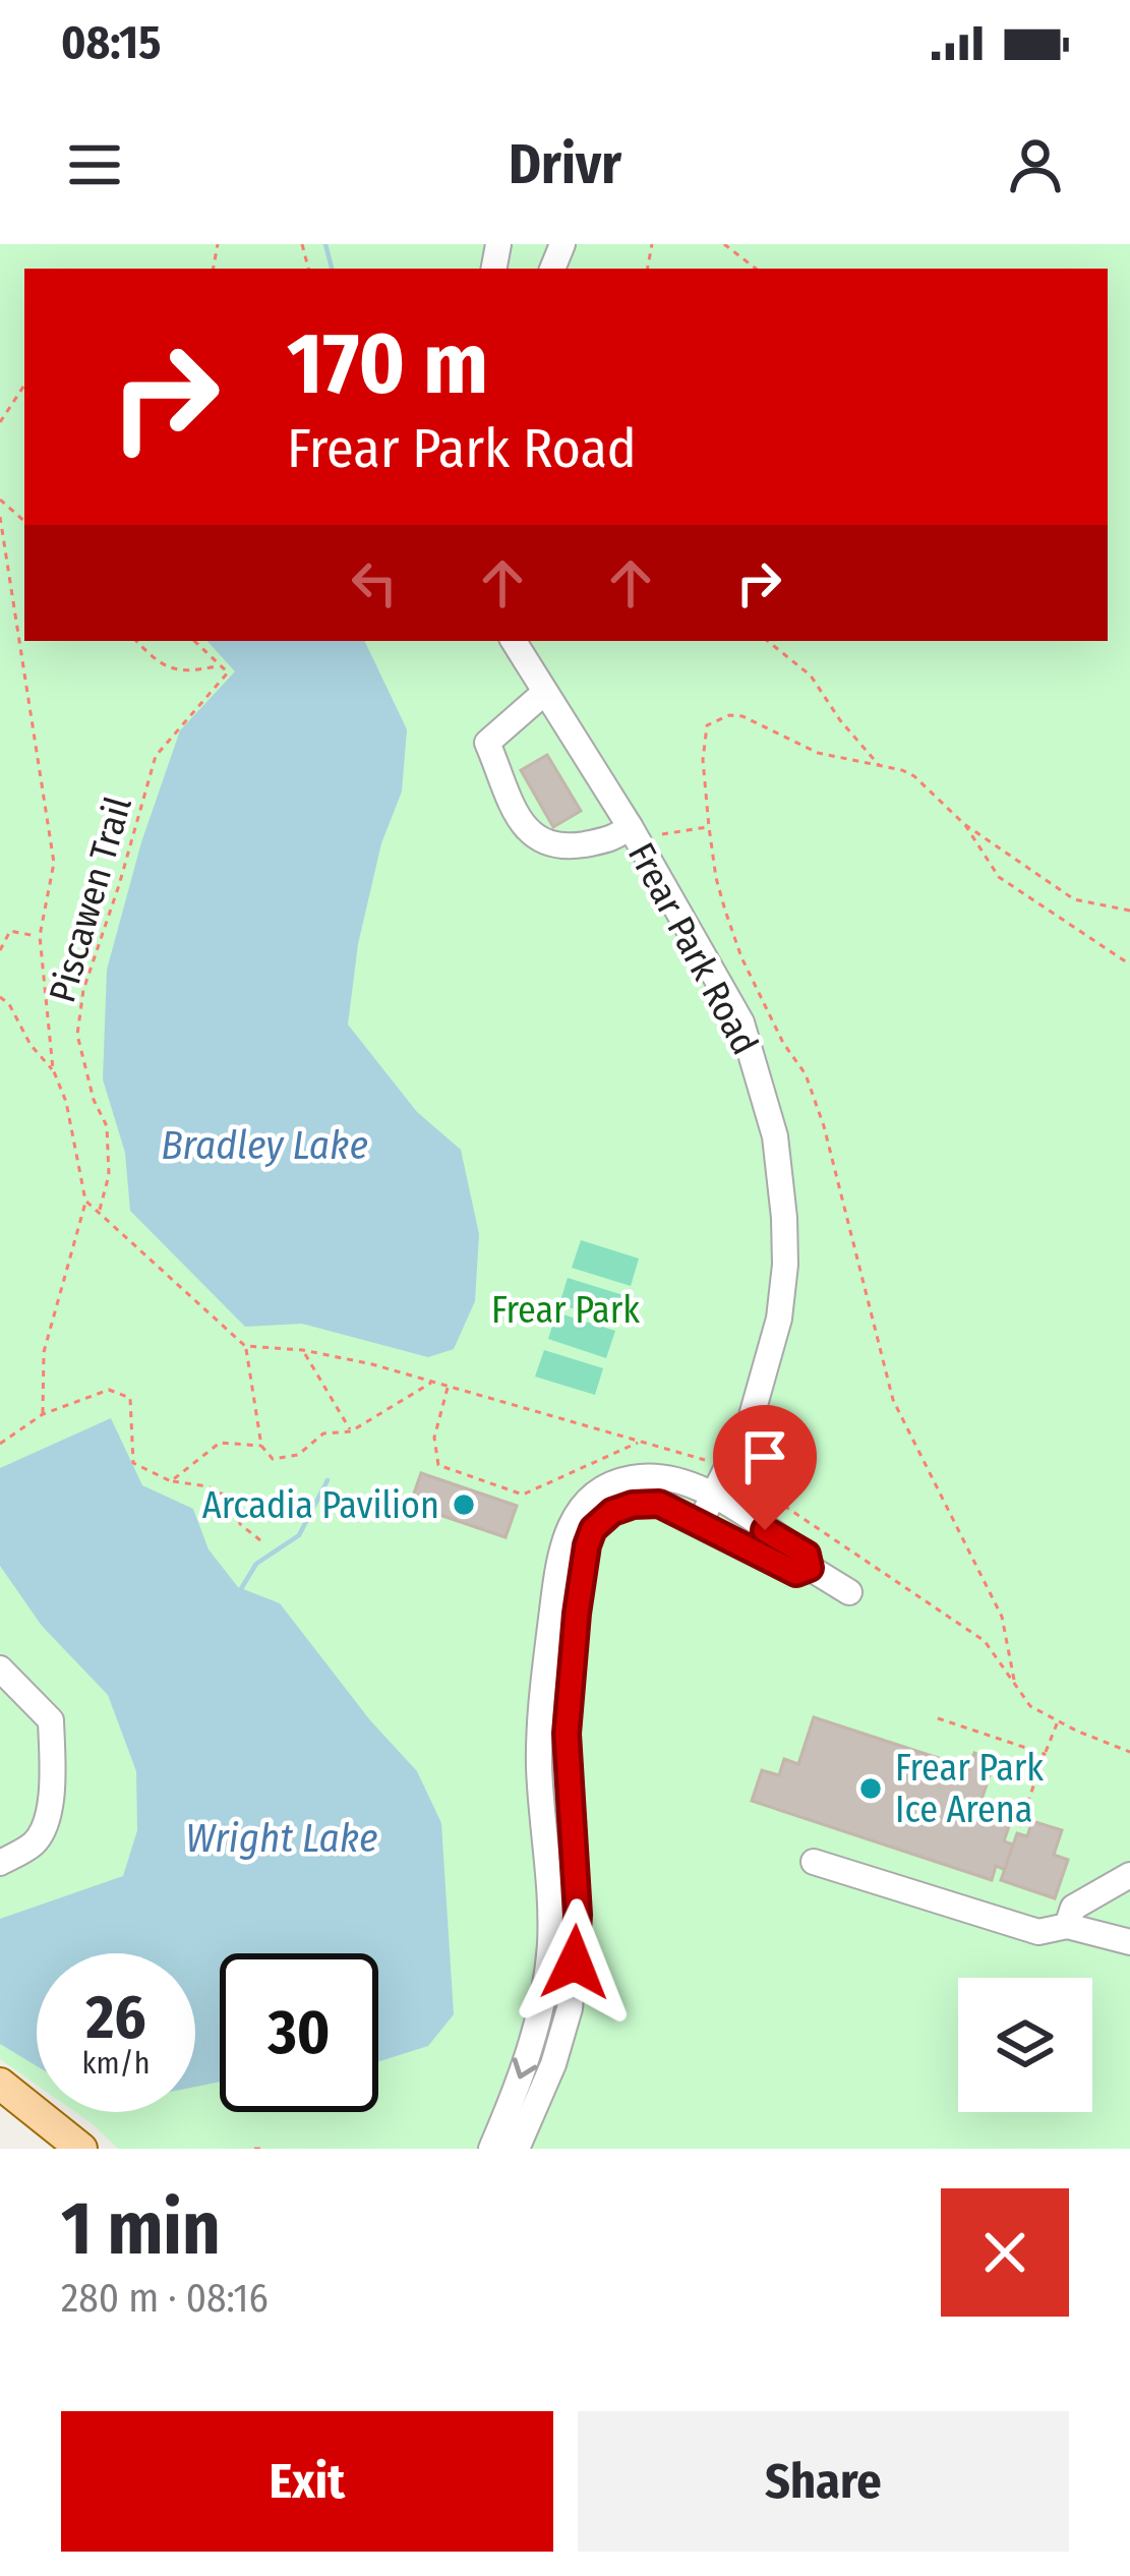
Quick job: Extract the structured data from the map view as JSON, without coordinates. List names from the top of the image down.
{
  "streets": {
    "street": ["Frear Park Road"],
    "path": ["Piscawen Trail"]
  },
  "water": ["Bradley Lake", "Wright Lake"],
  "parks": ["Frear Park"],
  "places": ["Arcadia Pavilion", "Frear Park Ice Arena"],
  "page": {
    "status": "08:15",
    "header": "Drivr",
    "turn": ["170 m", "Frear Park Road"],
    "speed": "26 km/h",
    "limit": "30",
    "heading": ["1 min", "280 m · 08:16"],
    "buttons": ["Exit", "Share"]
  }
}
